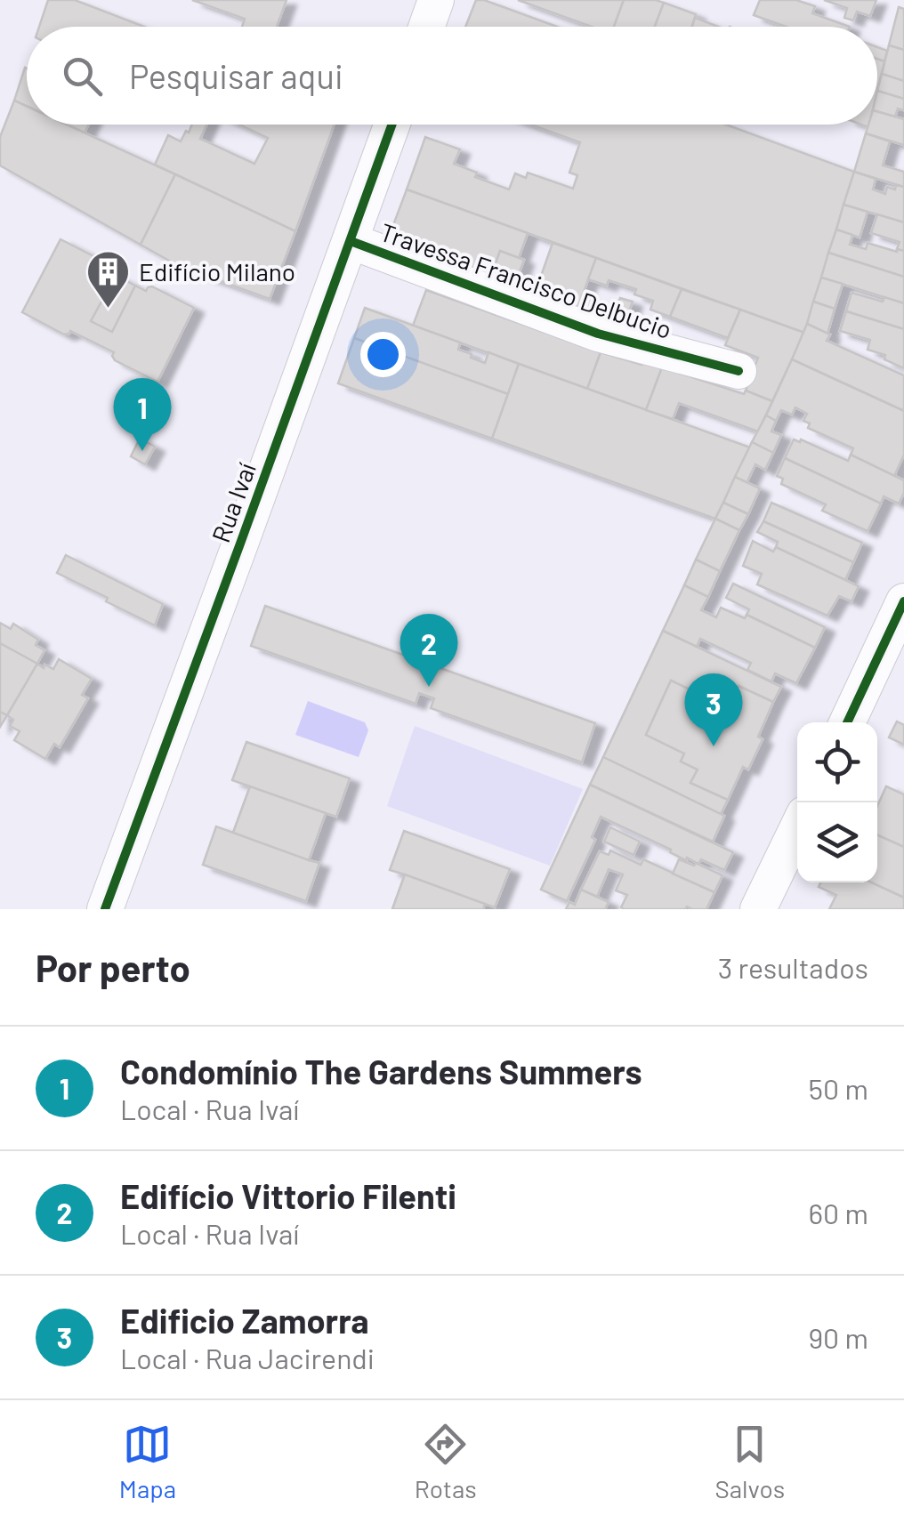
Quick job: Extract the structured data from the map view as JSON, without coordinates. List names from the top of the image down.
{
  "streets": {
    "street": ["Travessa Francisco Delbucio", "Rua Ivaí"]
  },
  "crossings": [
    ["Travessa Francisco Delbucio", "Rua Ivaí"]
  ],
  "places": {
    "building": ["Edifício Milano"]
  },
  "page": {
    "search": "Pesquisar aqui",
    "pins": ["1", "2", "3"],
    "heading": ["Por perto", "3 resultados"],
    "list": [
      {
        "mark": "1",
        "name": "Condomínio The Gardens Summers",
        "note": "Local · Rua Ivaí",
        "value": "50 m"
      },
      {
        "mark": "2",
        "name": "Edifício Vittorio Filenti",
        "note": "Local · Rua Ivaí",
        "value": "60 m"
      },
      {
        "mark": "3",
        "name": "Edificio Zamorra",
        "note": "Local · Rua Jacirendi",
        "value": "90 m"
      }
    ],
    "nav": ["Mapa", "Rotas", "Salvos"]
  }
}
